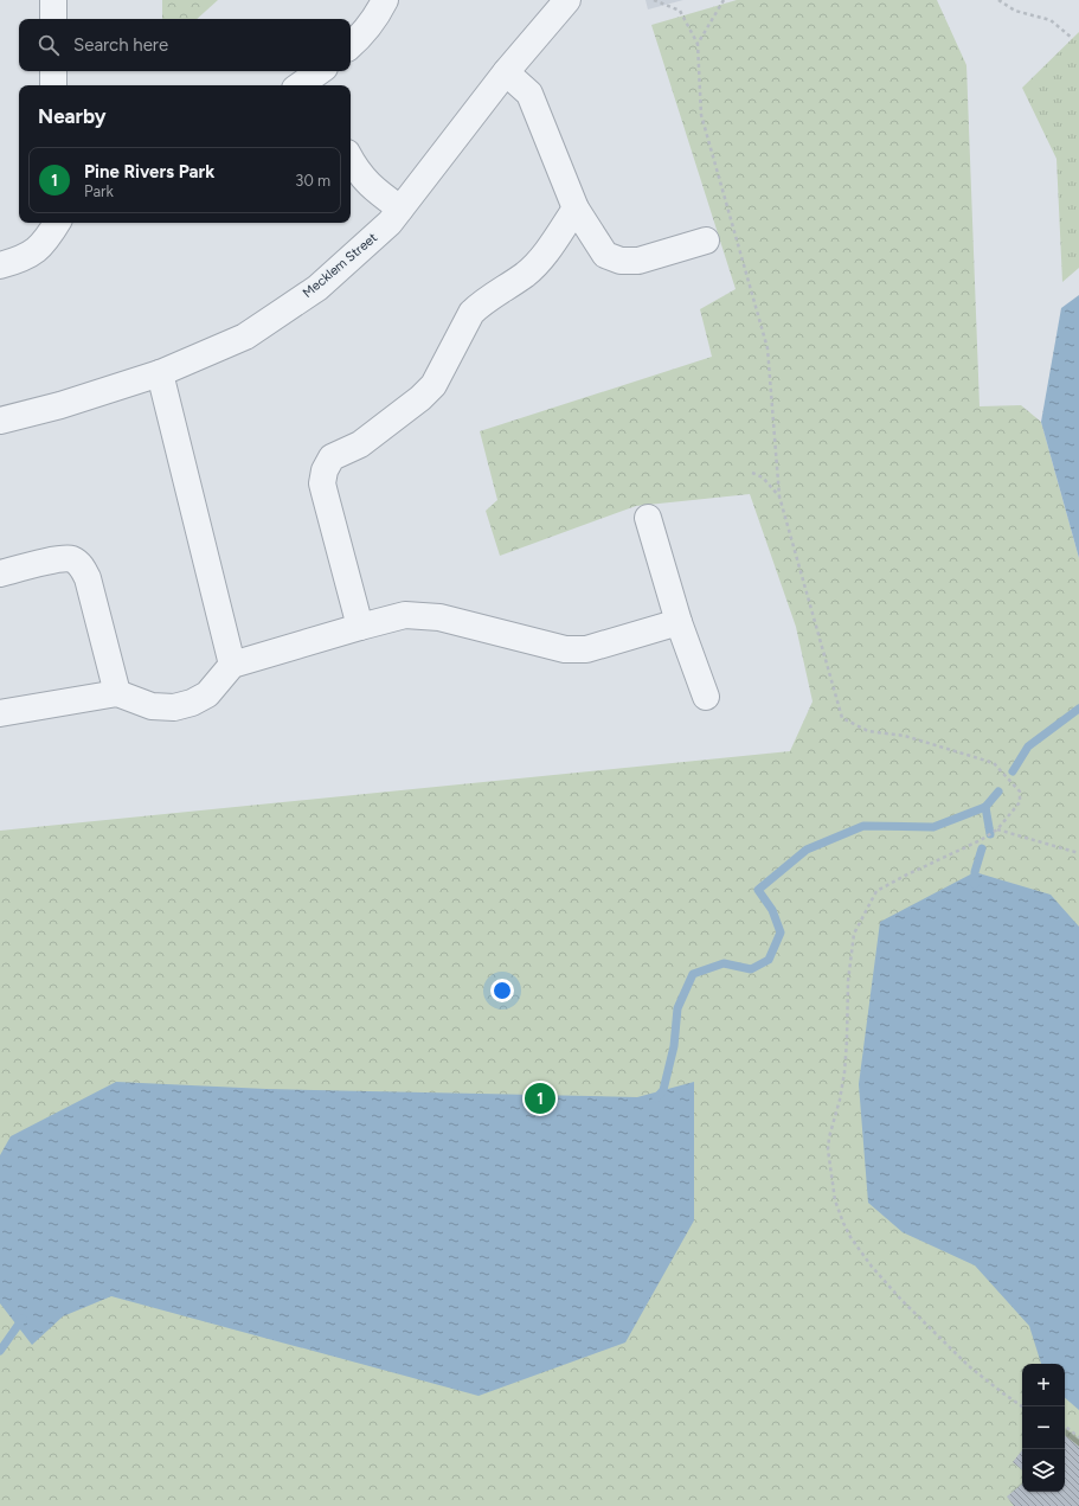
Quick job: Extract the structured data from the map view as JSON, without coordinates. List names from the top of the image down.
{
  "streets": {
    "street": ["Mecklem Street"]
  },
  "page": {
    "search": "Search here",
    "heading": "Nearby",
    "list": [
      {
        "mark": "1",
        "name": "Pine Rivers Park",
        "note": "Park",
        "value": "30 m"
      }
    ],
    "pins": "1",
    "map_buttons": ["+", "−"]
  }
}
